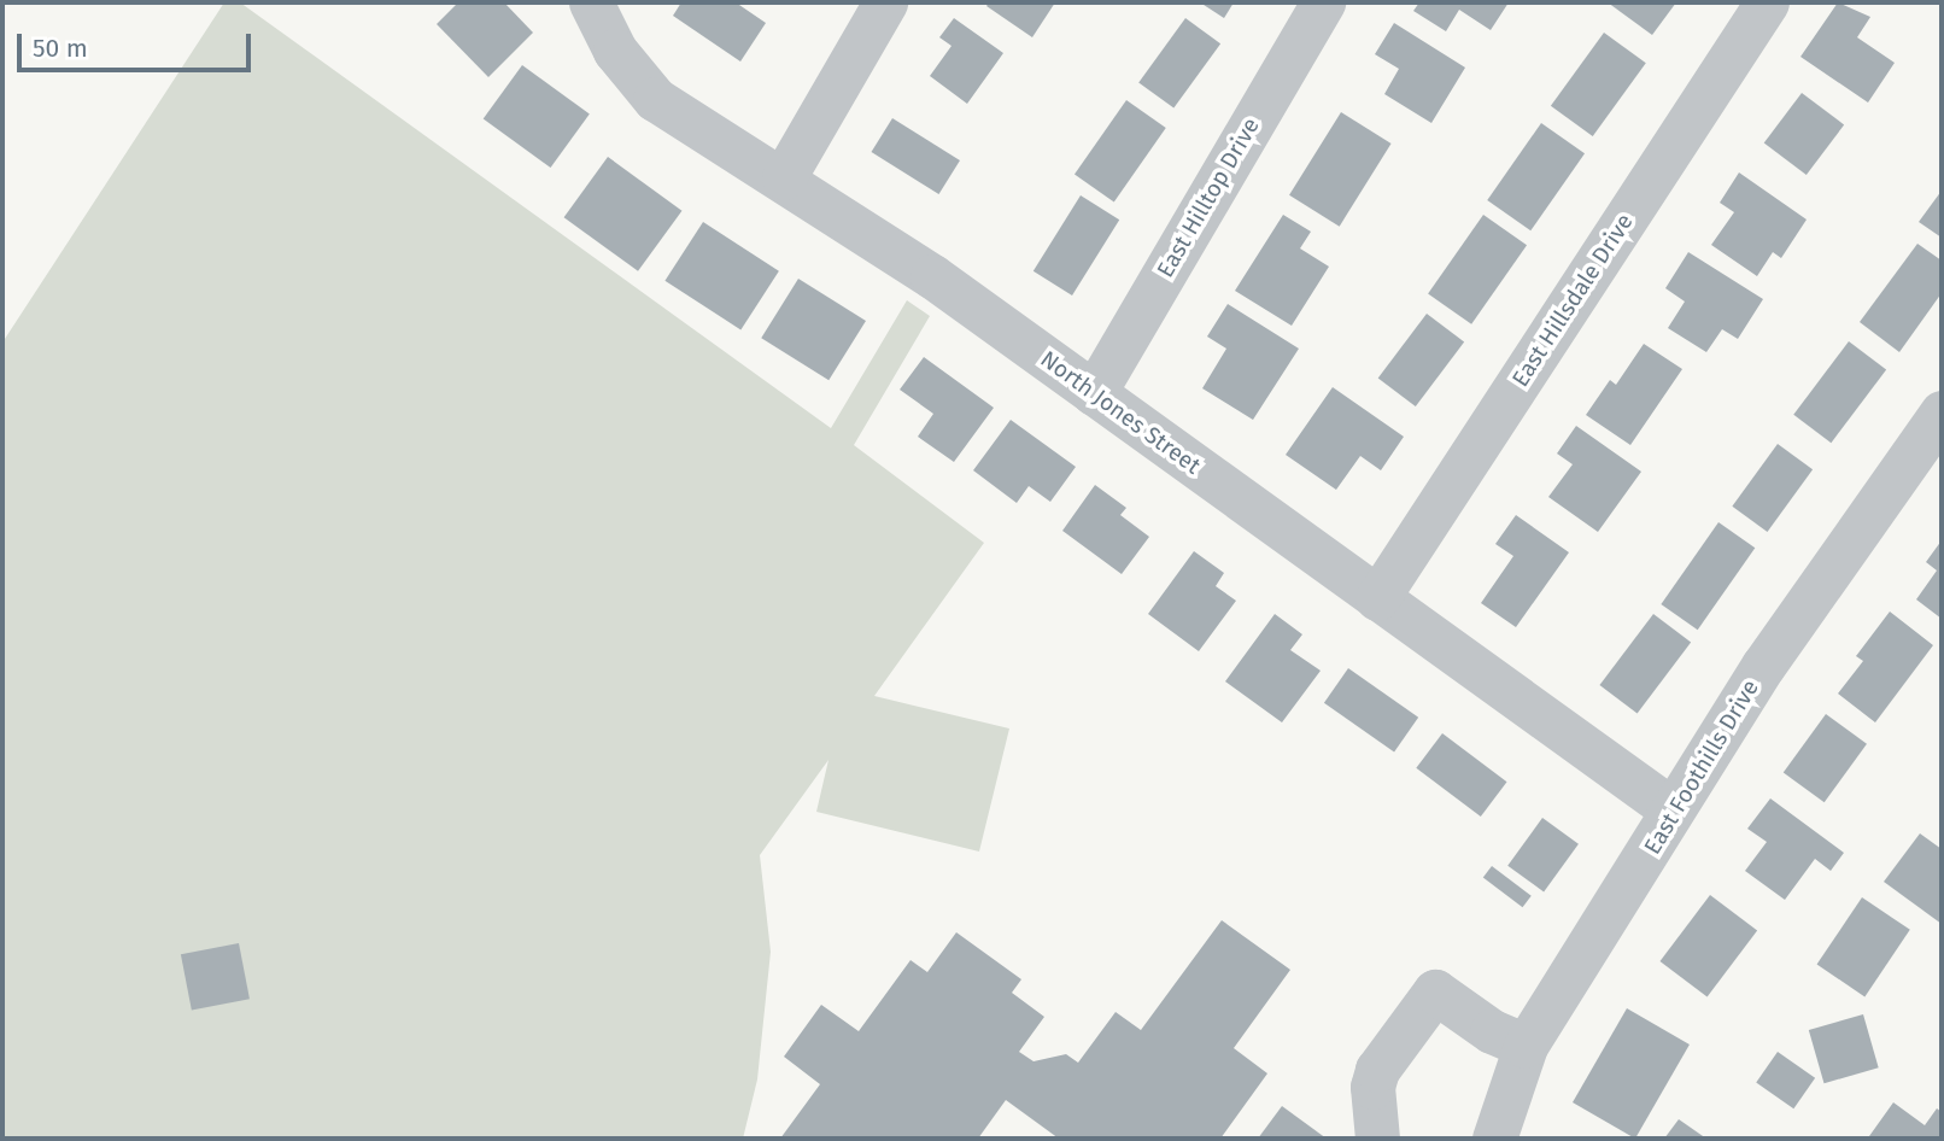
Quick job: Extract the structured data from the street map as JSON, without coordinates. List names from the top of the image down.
{
  "streets": {
    "street": [
      "East Hilltop Drive",
      "East Hillsdale Drive",
      "North Jones Street",
      "East Foothills Drive"
    ]
  },
  "crossings": [
    ["East Hilltop Drive", "North Jones Street"],
    ["East Hillsdale Drive", "North Jones Street"],
    ["North Jones Street", "East Foothills Drive"]
  ],
  "scale_bar": "50 m"
}
